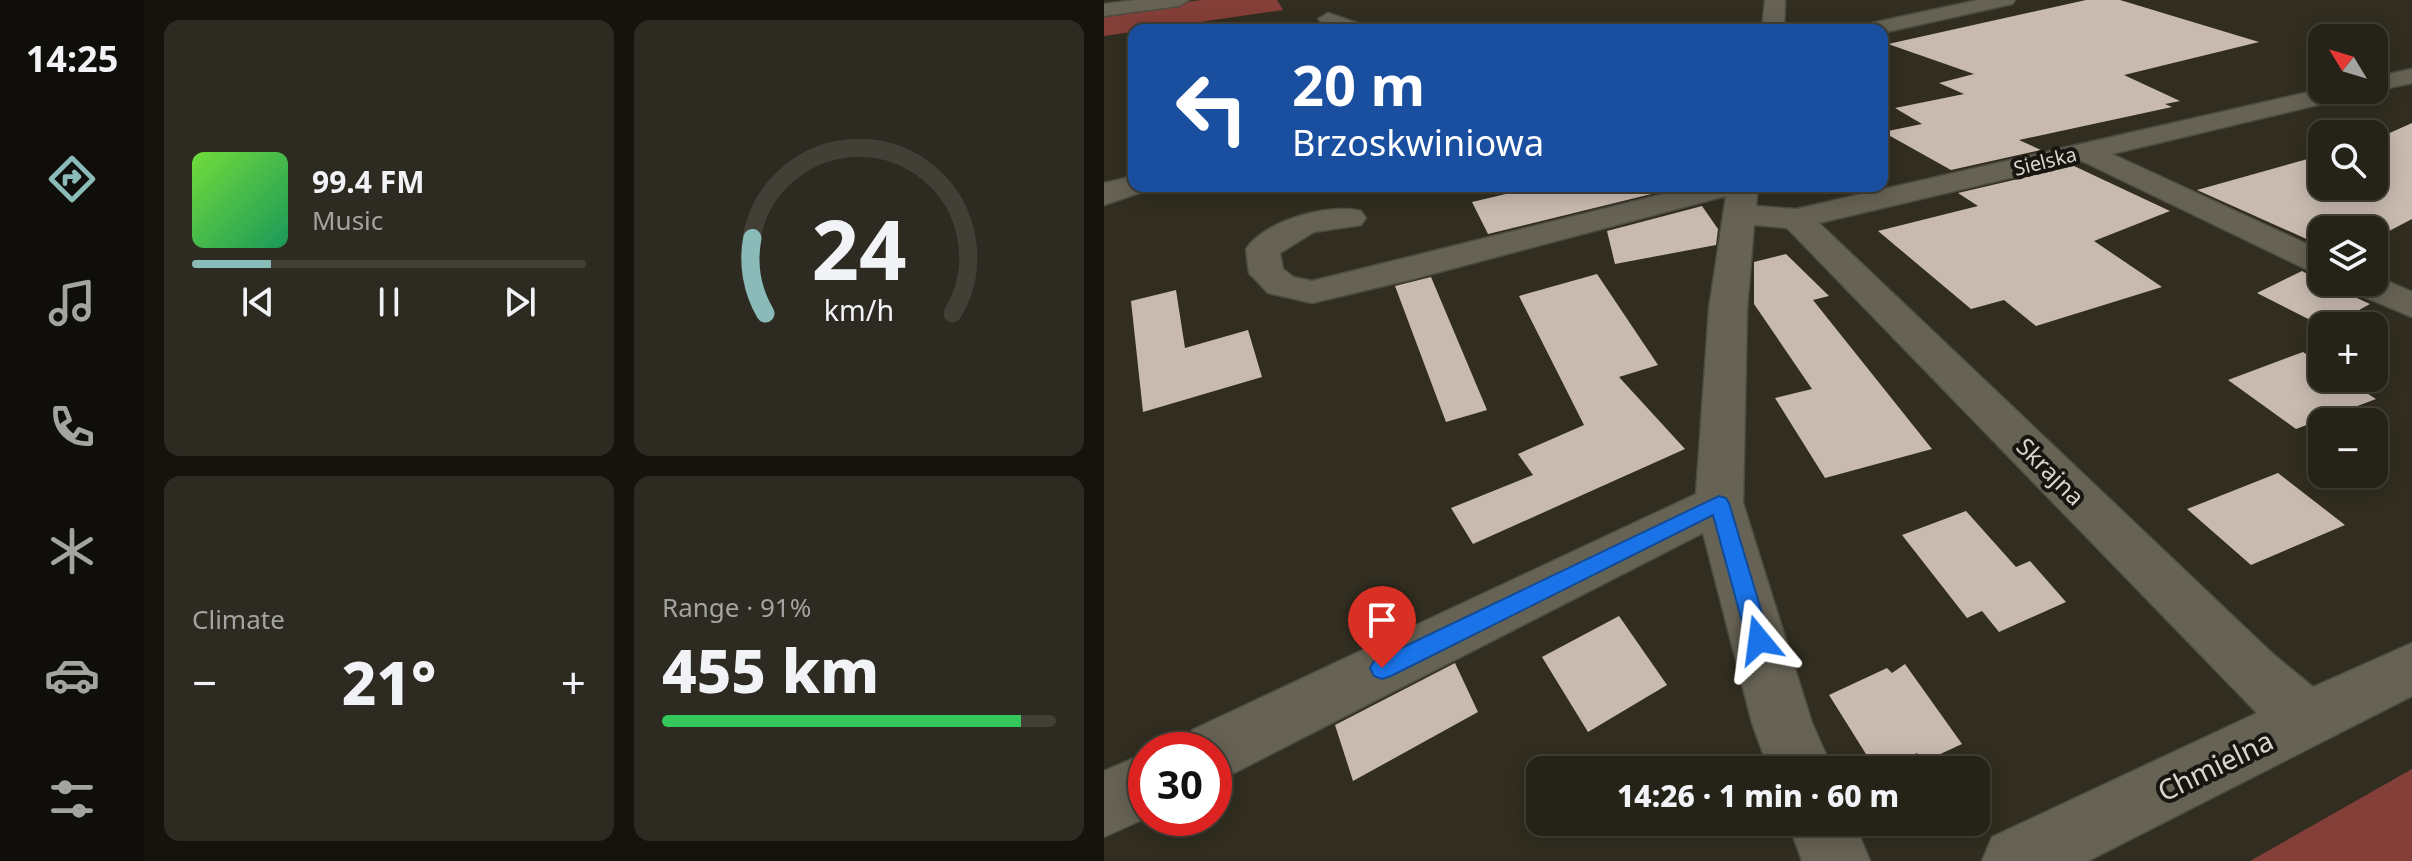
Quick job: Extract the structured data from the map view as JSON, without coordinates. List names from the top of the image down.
{
  "streets": {
    "street": ["Sielska", "Skrajna", "Chmielna"]
  },
  "crossings": [
    ["Sielska", "Skrajna"],
    ["Skrajna", "Chmielna"]
  ],
  "north": "top left",
  "page": {
    "tabs": "14:25",
    "map_buttons": ["+", "−"],
    "turn": ["20 m", "Brzoskwiniowa"],
    "song": ["99.4 FM", "Music"],
    "tile": [
      "Climate",
      ["Range · 91%", "455 km"]
    ],
    "heat": ["−", "21°", "+"],
    "limit": "30",
    "trip": "14:26 · 1 min · 60 m",
    "gauge": ["24", "km/h"]
  }
}
